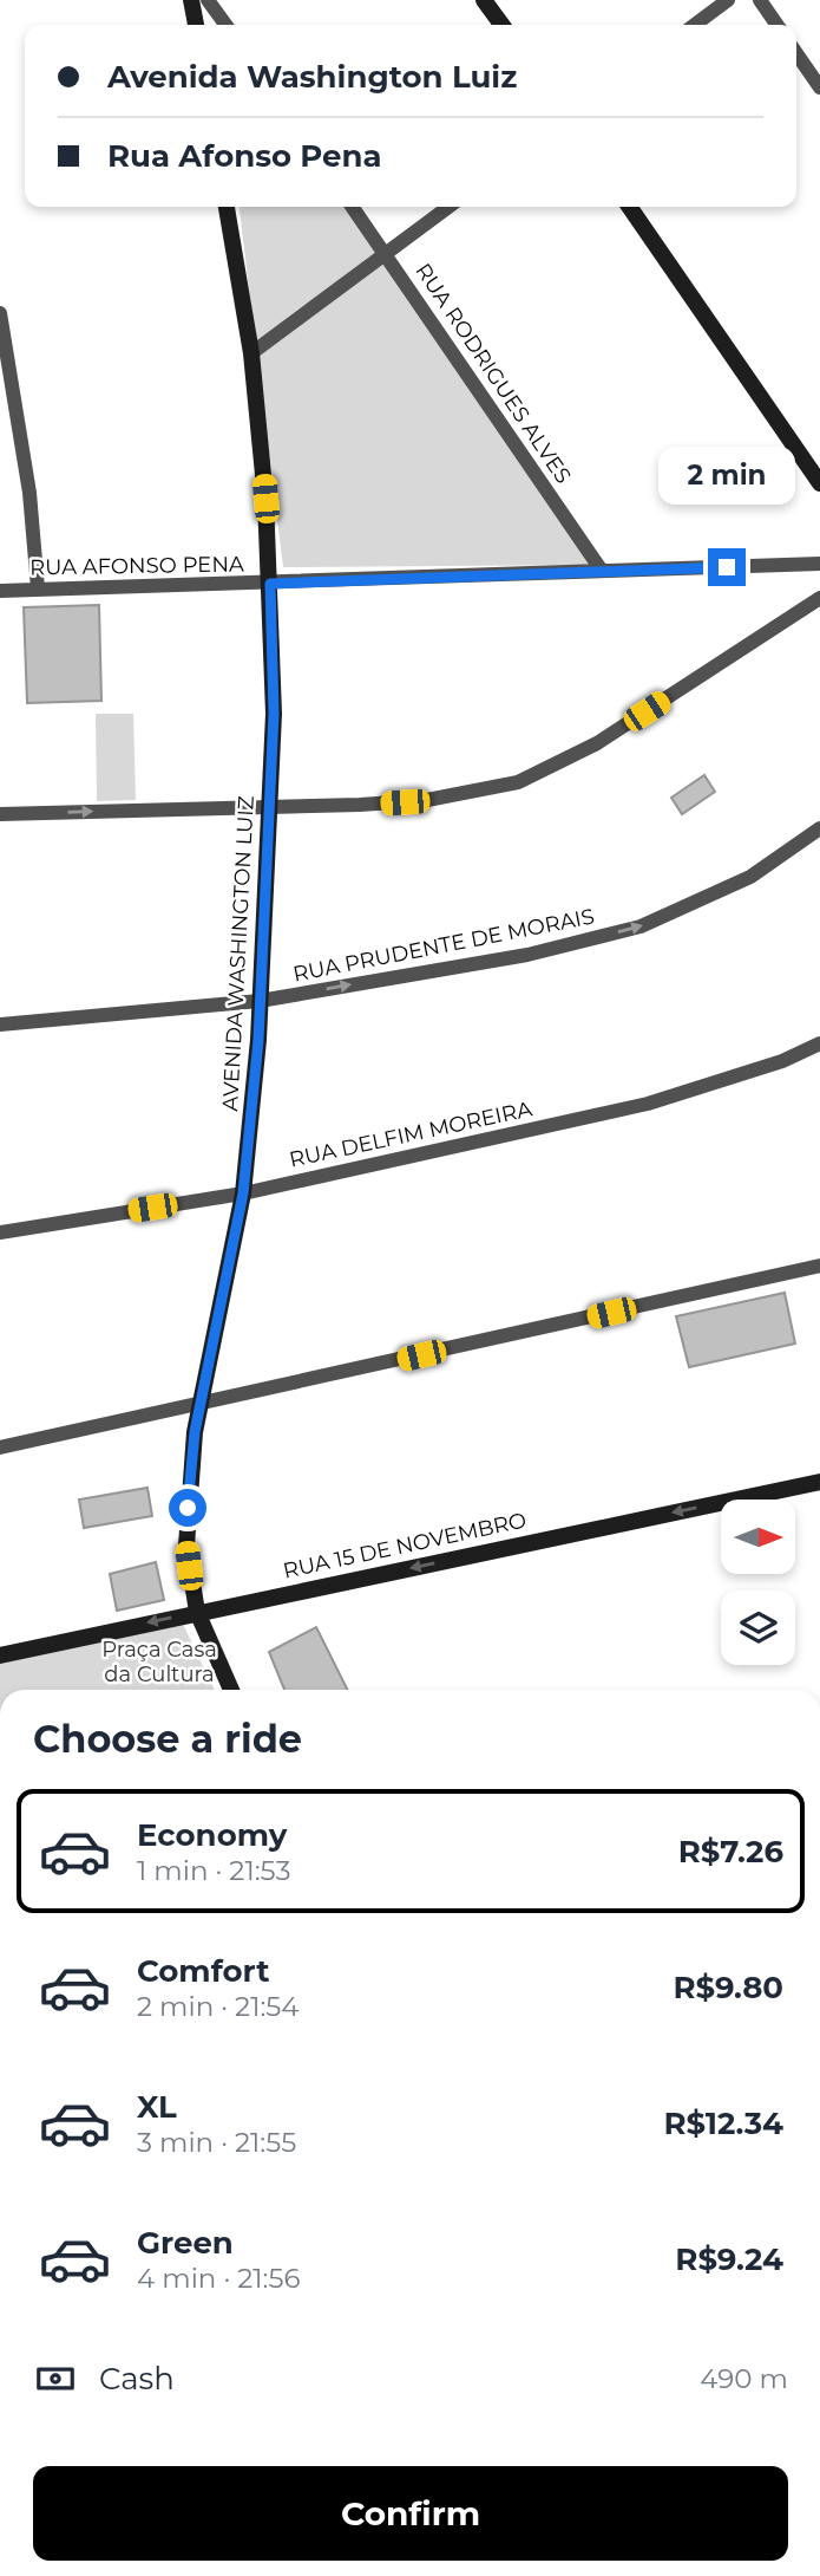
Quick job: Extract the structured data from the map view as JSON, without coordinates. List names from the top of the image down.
{
  "streets": {
    "main road": ["AVENIDA WASHINGTON LUIZ", "RUA 15 DE NOVEMBRO"],
    "street": [
      "RUA RODRIGUES ALVES",
      "RUA AFONSO PENA",
      "RUA PRUDENTE DE MORAIS",
      "RUA DELFIM MOREIRA"
    ]
  },
  "crossings": [
    ["RUA RODRIGUES ALVES", "RUA AFONSO PENA"],
    ["RUA AFONSO PENA", "AVENIDA WASHINGTON LUIZ"],
    ["RUA PRUDENTE DE MORAIS", "AVENIDA WASHINGTON LUIZ"],
    ["AVENIDA WASHINGTON LUIZ", "RUA DELFIM MOREIRA"],
    ["AVENIDA WASHINGTON LUIZ", "RUA 15 DE NOVEMBRO"]
  ],
  "one_way": ["RUA PRUDENTE DE MORAIS", "RUA 15 DE NOVEMBRO"],
  "parks": ["Praça Casa da Cultura"],
  "north": "right",
  "page": {
    "banner": ["Avenida Washington Luiz", "Rua Afonso Pena"],
    "bubble": "2 min",
    "heading": "Choose a ride",
    "list": [
      {
        "name": "Economy",
        "note": "1 min · 21:53",
        "value": "R$7.26"
      },
      {
        "name": "Comfort",
        "note": "2 min · 21:54",
        "value": "R$9.80"
      },
      {
        "name": "XL",
        "note": "3 min · 21:55",
        "value": "R$12.34"
      },
      {
        "name": "Green",
        "note": "4 min · 21:56",
        "value": "R$9.24"
      }
    ],
    "pay": ["Cash", "490 m"],
    "buttons": "Confirm"
  }
}
